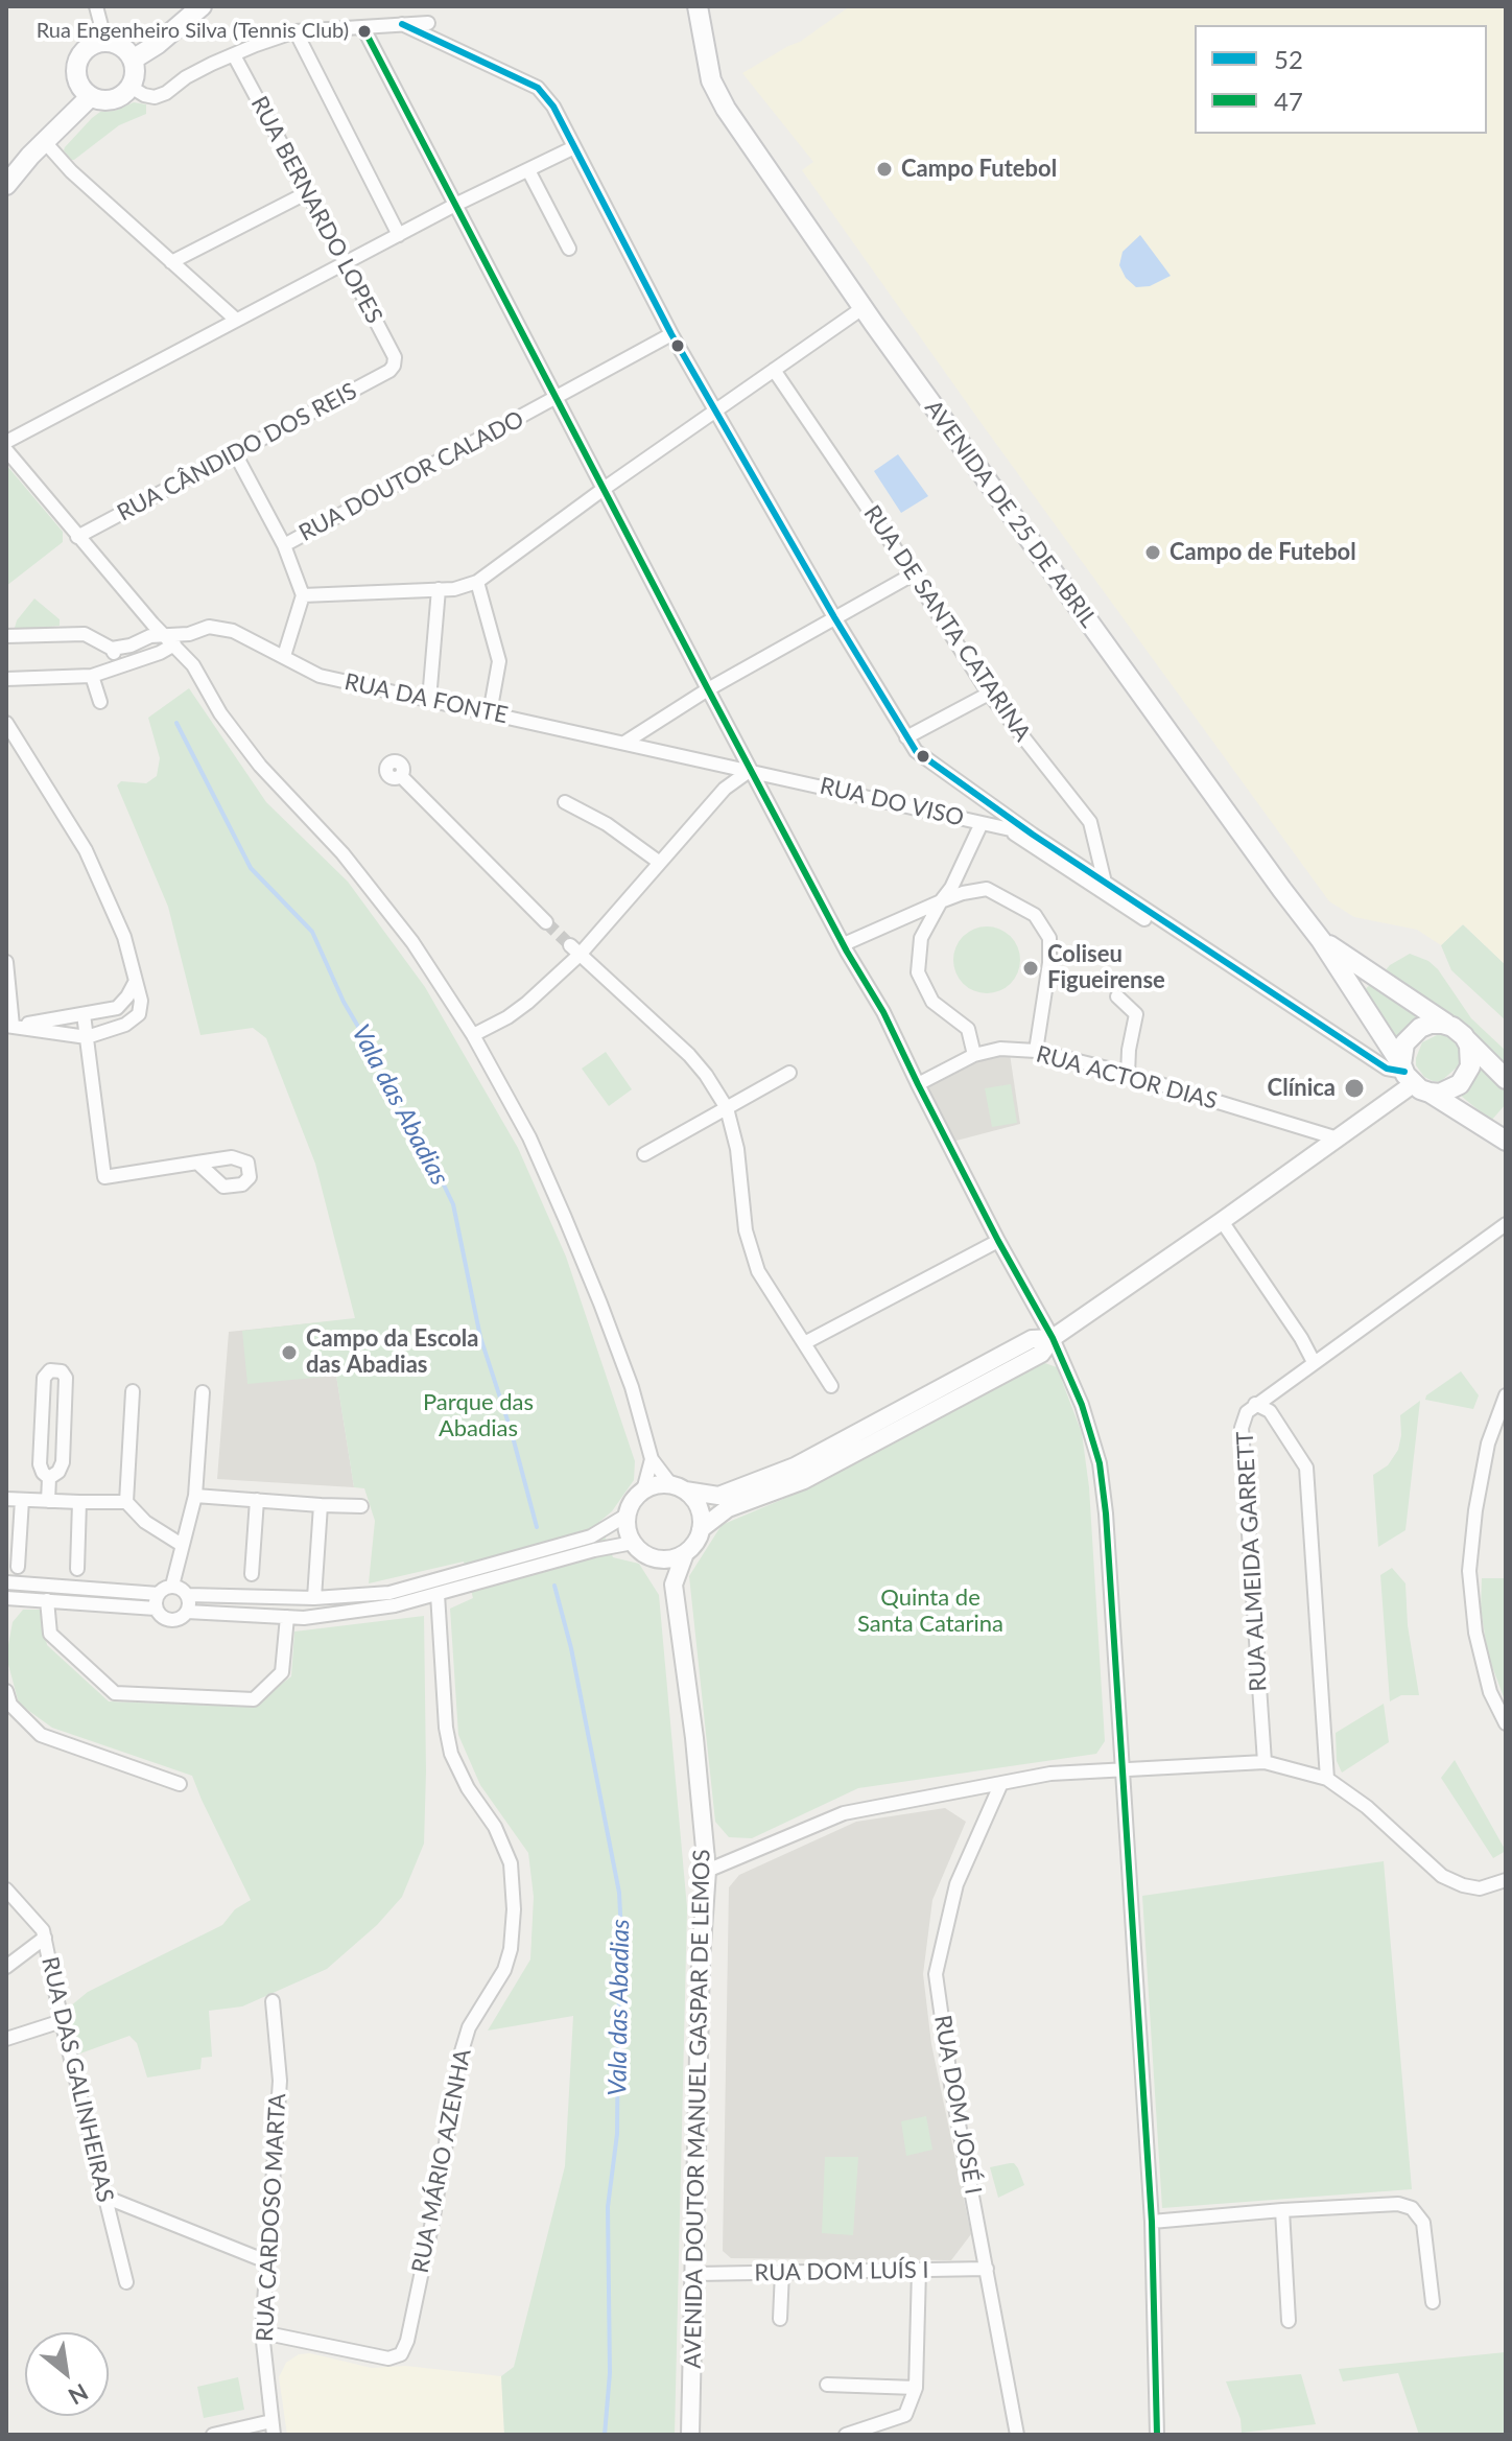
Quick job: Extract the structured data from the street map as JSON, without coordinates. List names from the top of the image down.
{
  "streets": {
    "main road": ["AVENIDA DE 25 DE ABRIL"],
    "street": [
      "RUA BERNARDO LOPES",
      "RUA CÂNDIDO DOS REIS",
      "RUA DOUTOR CALADO",
      "RUA DE SANTA CATARINA",
      "RUA DA FONTE",
      "RUA DO VISO",
      "RUA ACTOR DIAS",
      "RUA ALMEIDA GARRETT",
      "RUA DAS GALINHEIRAS",
      "RUA DOM JOSÉ I",
      "AVENIDA DOUTOR MANUEL GASPAR DE LEMOS",
      "RUA MÁRIO AZENHA",
      "RUA CARDOSO MARTA",
      "RUA DOM LUÍS I"
    ]
  },
  "crossings": [
    ["RUA BERNARDO LOPES", "RUA CÂNDIDO DOS REIS"],
    ["RUA DA FONTE", "RUA DO VISO"],
    ["RUA DOM JOSÉ I", "RUA DOM LUÍS I"],
    ["AVENIDA DOUTOR MANUEL GASPAR DE LEMOS", "RUA DOM LUÍS I"],
    ["RUA MÁRIO AZENHA", "RUA CARDOSO MARTA"]
  ],
  "water": ["Vala das Abadias"],
  "parks": ["Parque das Abadias", "Quinta de Santa Catarina"],
  "places": [
    "Rua Engenheiro Silva (Tennis Club)",
    "Campo Futebol",
    "Campo de Futebol",
    "Coliseu Figueirense",
    "Clínica",
    "Campo da Escola das Abadias"
  ],
  "lines": ["transit line 52", "transit line 47"],
  "legend": ["52", "47"],
  "north": "bottom right"
}
